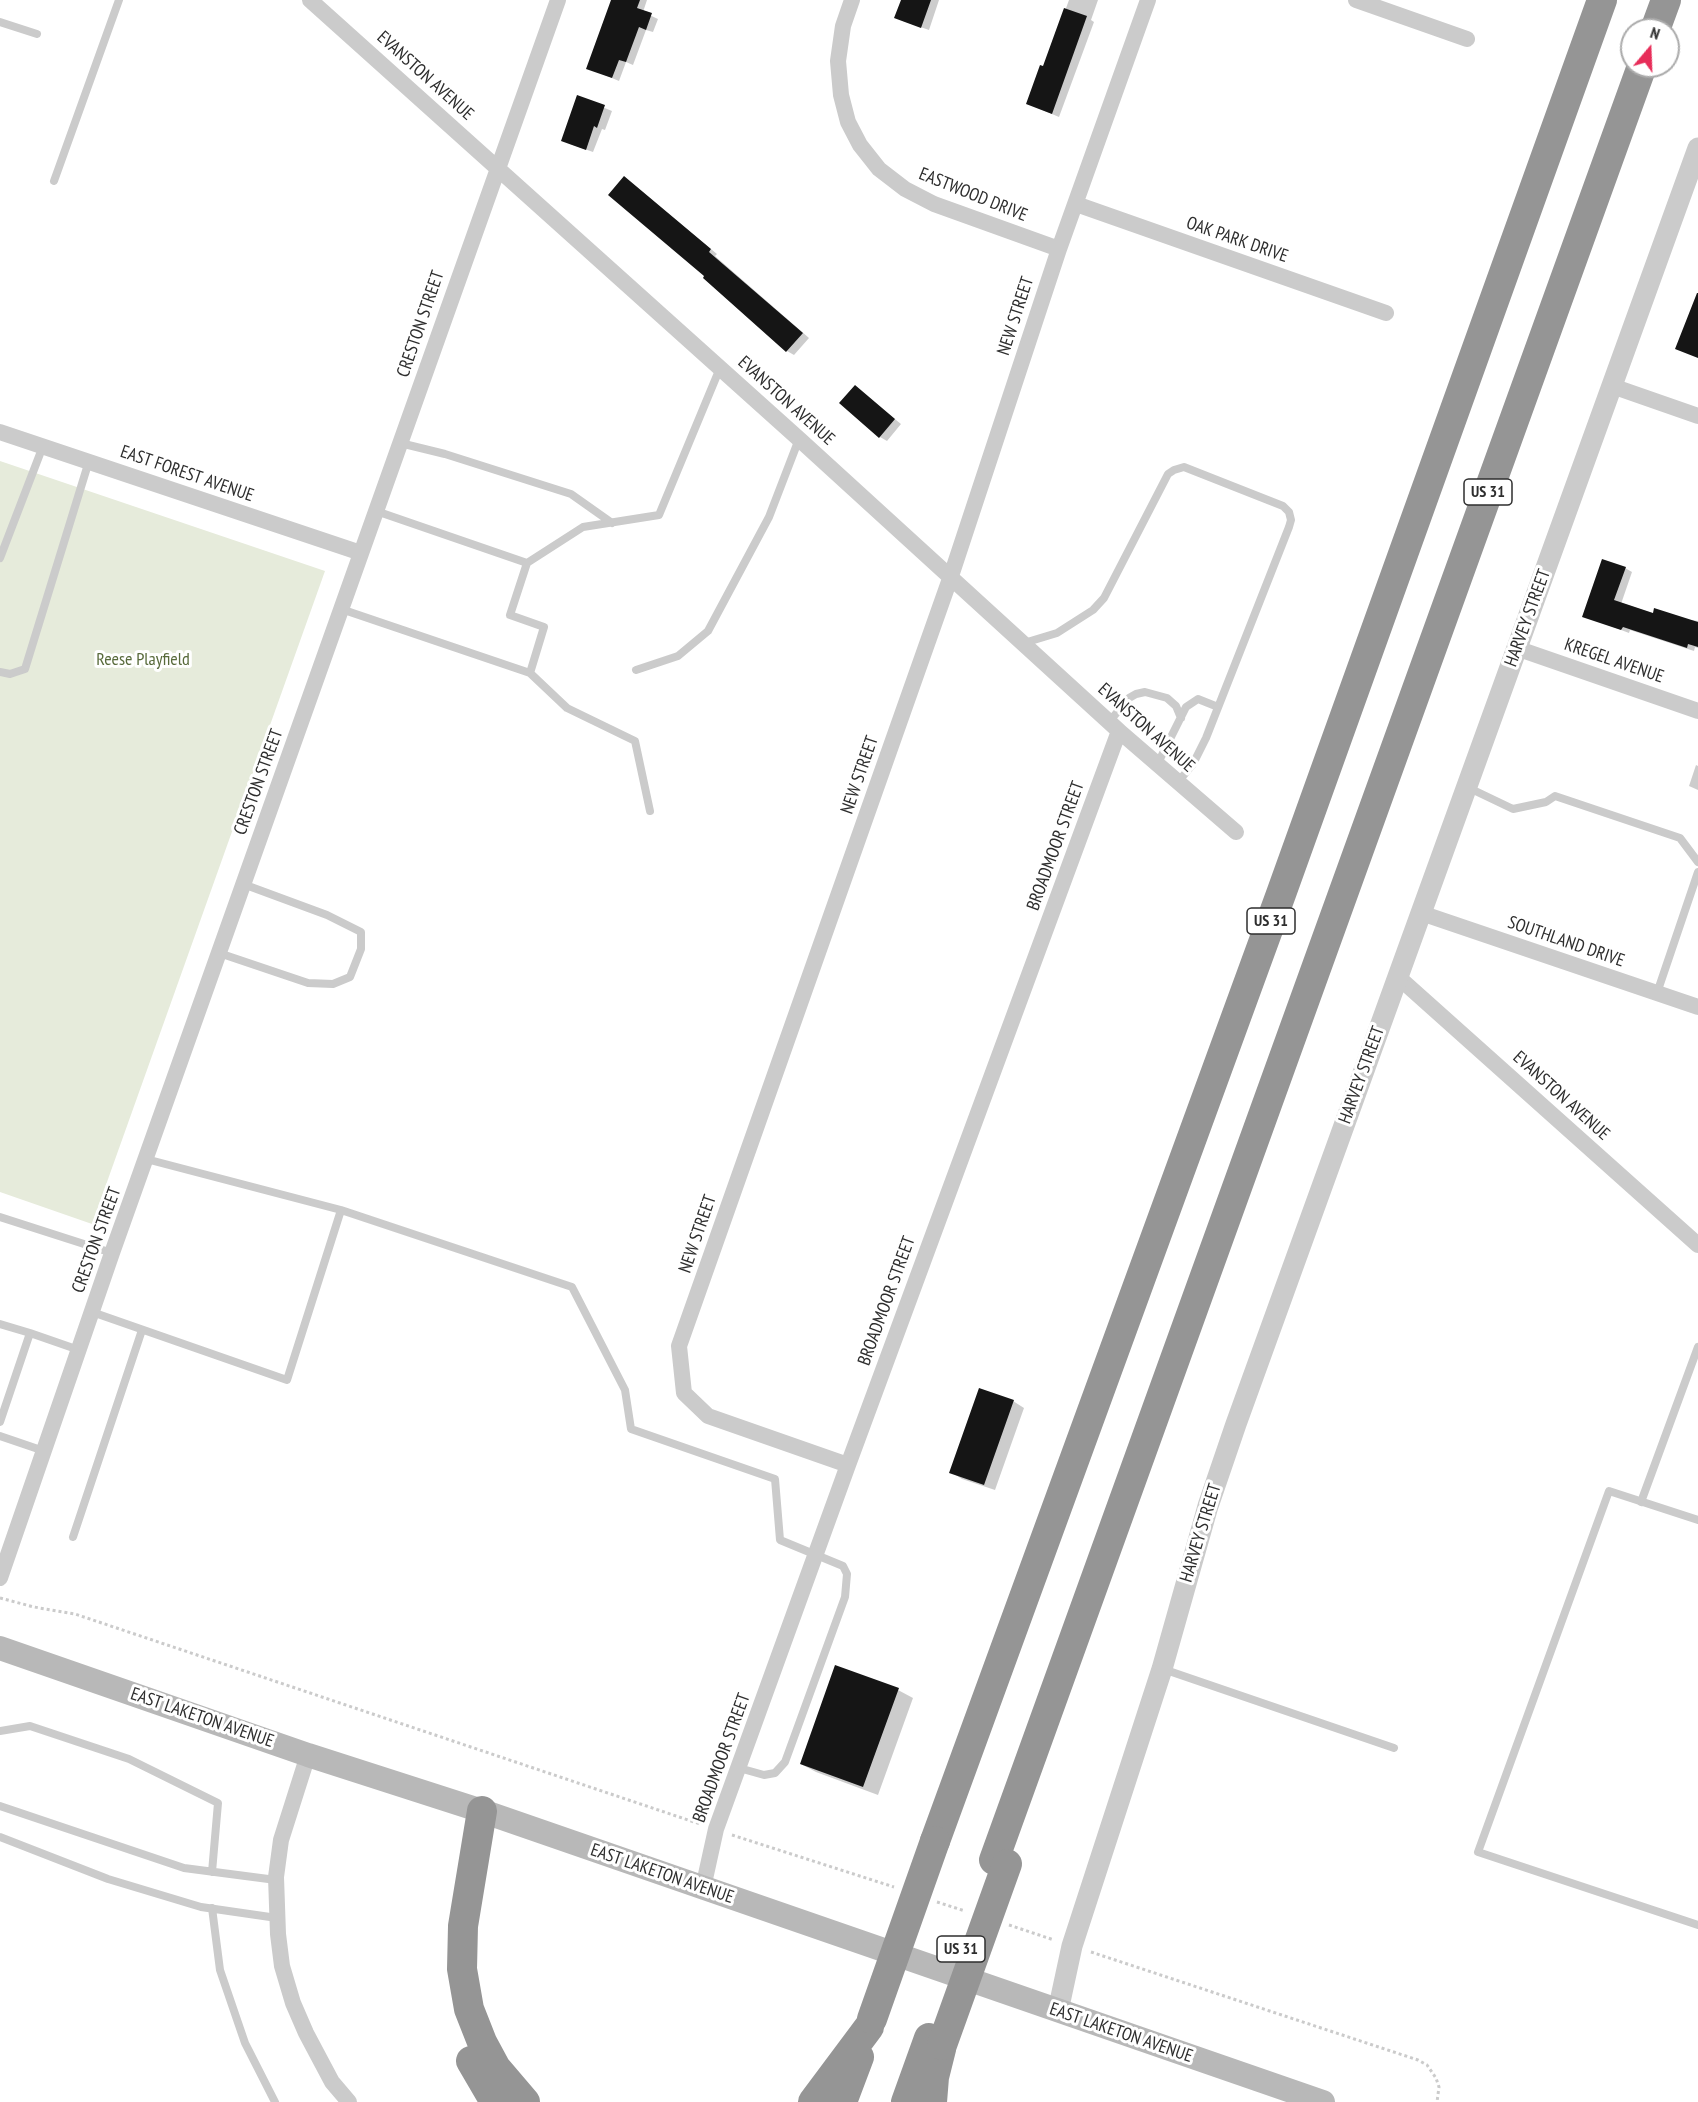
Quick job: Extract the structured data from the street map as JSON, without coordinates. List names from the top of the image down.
{
  "streets": {
    "highway": ["US 31"],
    "main road": ["EAST LAKETON AVENUE"],
    "street": [
      "EVANSTON AVENUE",
      "EASTWOOD DRIVE",
      "OAK PARK DRIVE",
      "NEW STREET",
      "CRESTON STREET",
      "EAST FOREST AVENUE",
      "HARVEY STREET",
      "KREGEL AVENUE",
      "BROADMOOR STREET",
      "SOUTHLAND DRIVE"
    ]
  },
  "crossings": [
    ["EVANSTON AVENUE", "NEW STREET"],
    ["EVANSTON AVENUE", "CRESTON STREET"],
    ["EVANSTON AVENUE", "HARVEY STREET"],
    ["EVANSTON AVENUE", "BROADMOOR STREET"],
    ["EASTWOOD DRIVE", "NEW STREET"],
    ["OAK PARK DRIVE", "NEW STREET"],
    ["NEW STREET", "BROADMOOR STREET"],
    ["CRESTON STREET", "EAST FOREST AVENUE"],
    ["HARVEY STREET", "KREGEL AVENUE"],
    ["HARVEY STREET", "SOUTHLAND DRIVE"],
    ["HARVEY STREET", "EAST LAKETON AVENUE"],
    ["BROADMOOR STREET", "EAST LAKETON AVENUE"]
  ],
  "parks": ["Reese Playfield"],
  "north": "top"
}
